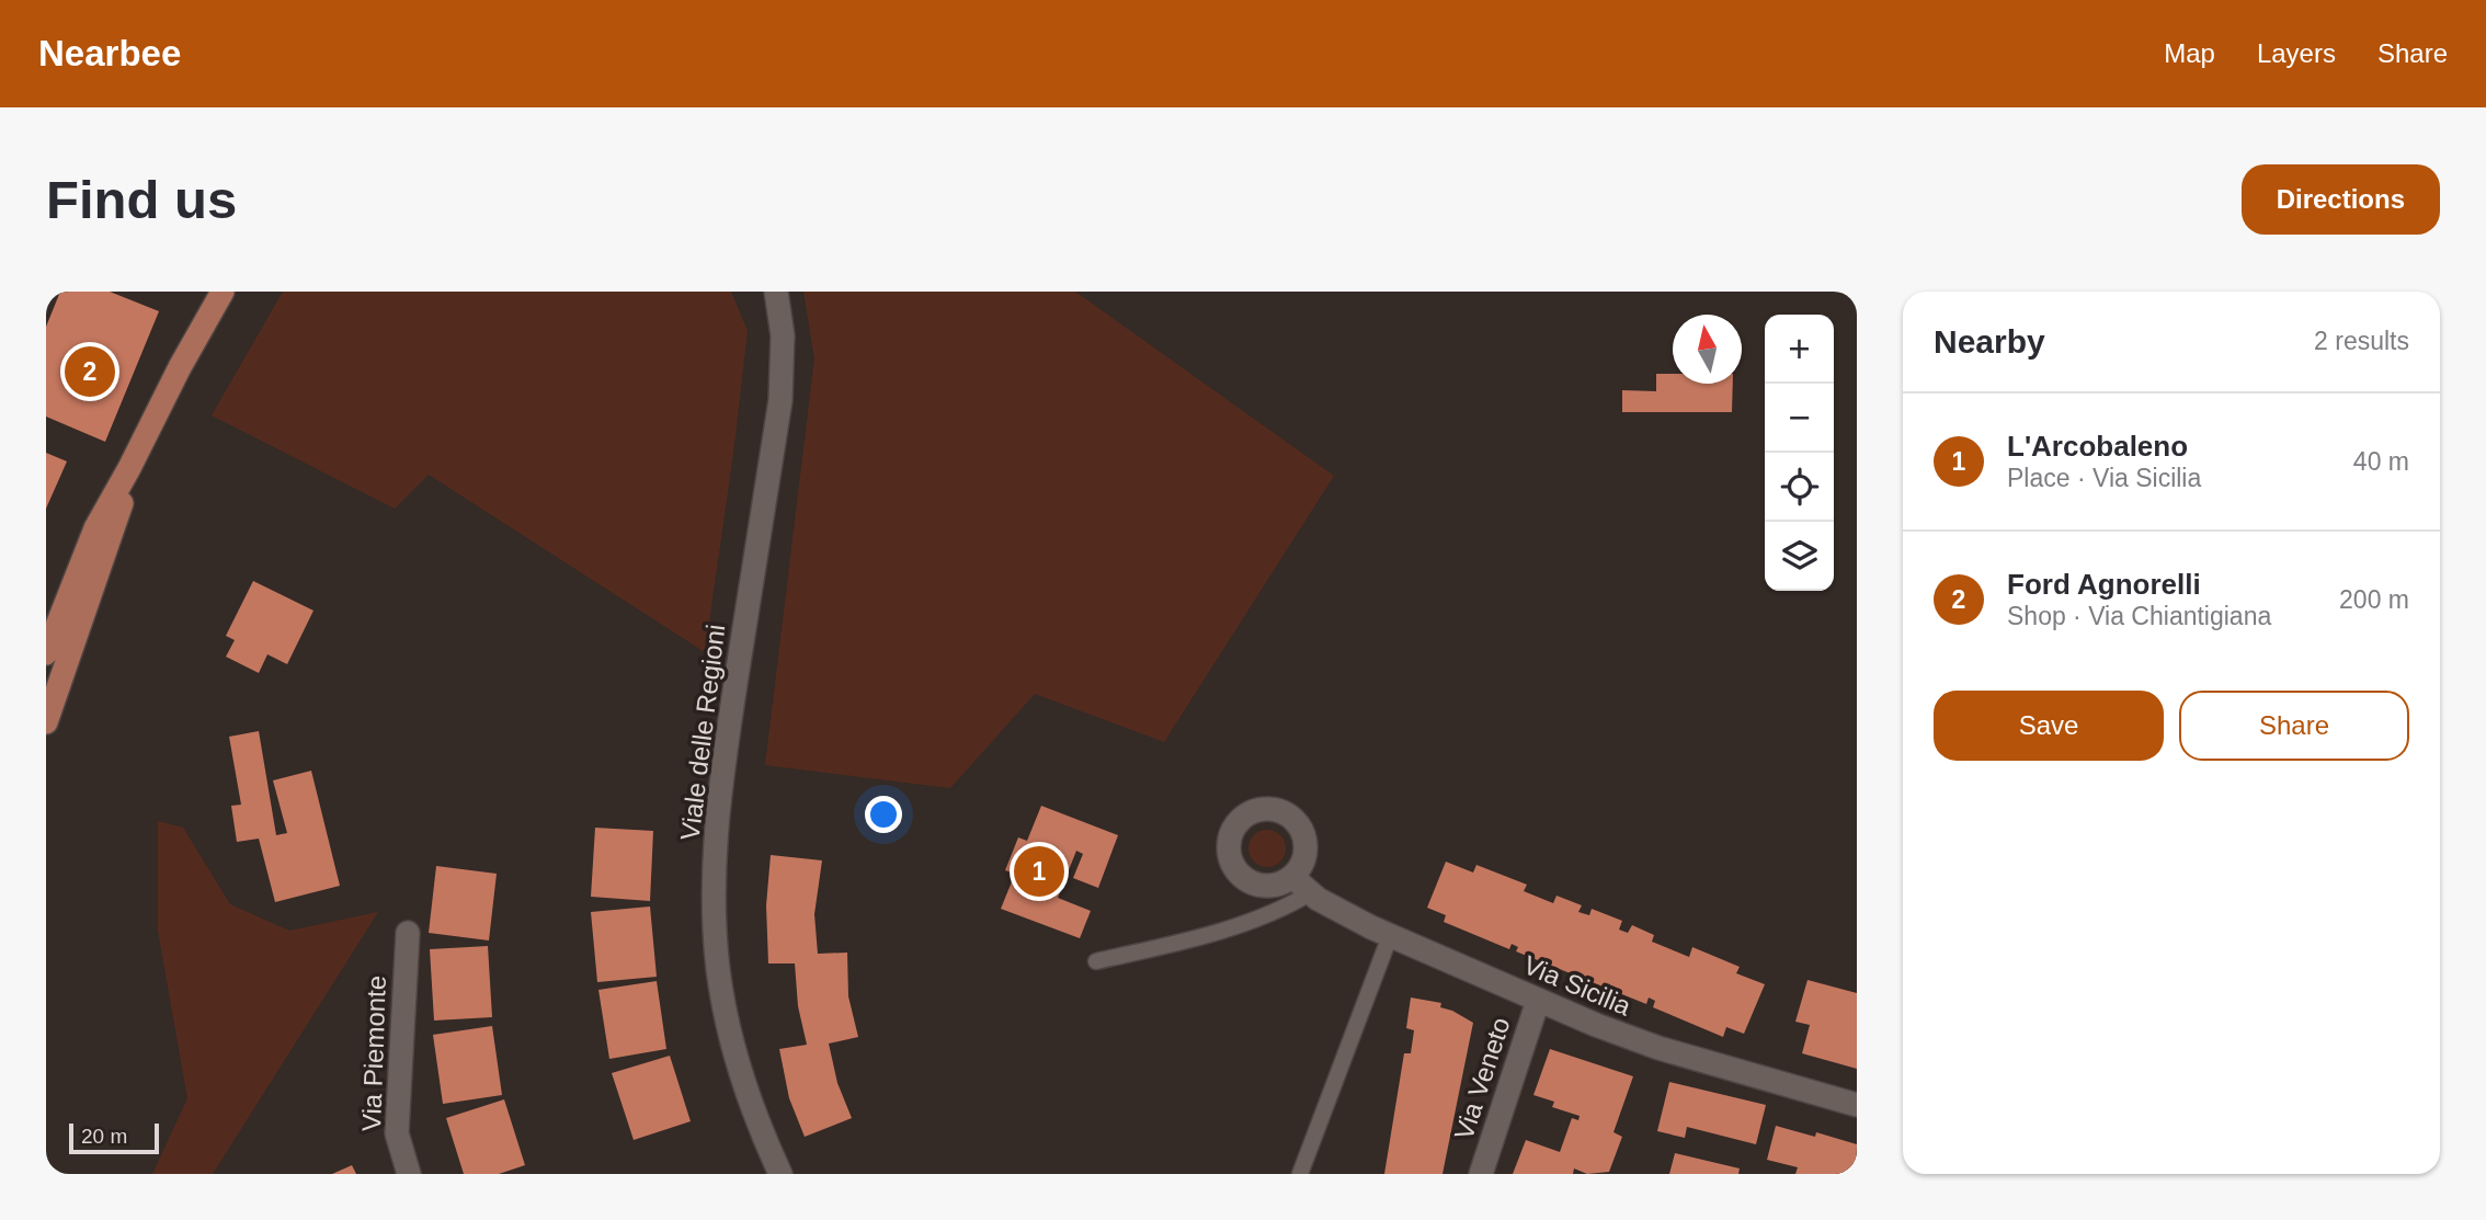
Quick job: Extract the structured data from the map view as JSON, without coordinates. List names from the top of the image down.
{
  "streets": {
    "street": [
      "Viale delle Regioni",
      "Via Sicilia",
      "Via Piemonte",
      "Via Veneto"
    ]
  },
  "crossings": [
    ["Via Sicilia", "Via Veneto"]
  ],
  "scale_bar": "20 m",
  "north": "top",
  "page": {
    "header": "Nearbee",
    "nav": ["Map", "Layers", "Share"],
    "buttons": [
      "Directions",
      ["Save", "Share"]
    ],
    "title": "Find us",
    "heading": ["Nearby", "2 results"],
    "map_buttons": ["+", "−"],
    "pins": ["2", "1"],
    "list": [
      {
        "mark": "1",
        "name": "L'Arcobaleno",
        "note": "Place · Via Sicilia",
        "value": "40 m"
      },
      {
        "mark": "2",
        "name": "Ford Agnorelli",
        "note": "Shop · Via Chiantigiana",
        "value": "200 m"
      }
    ],
    "scale": "20 m"
  }
}
